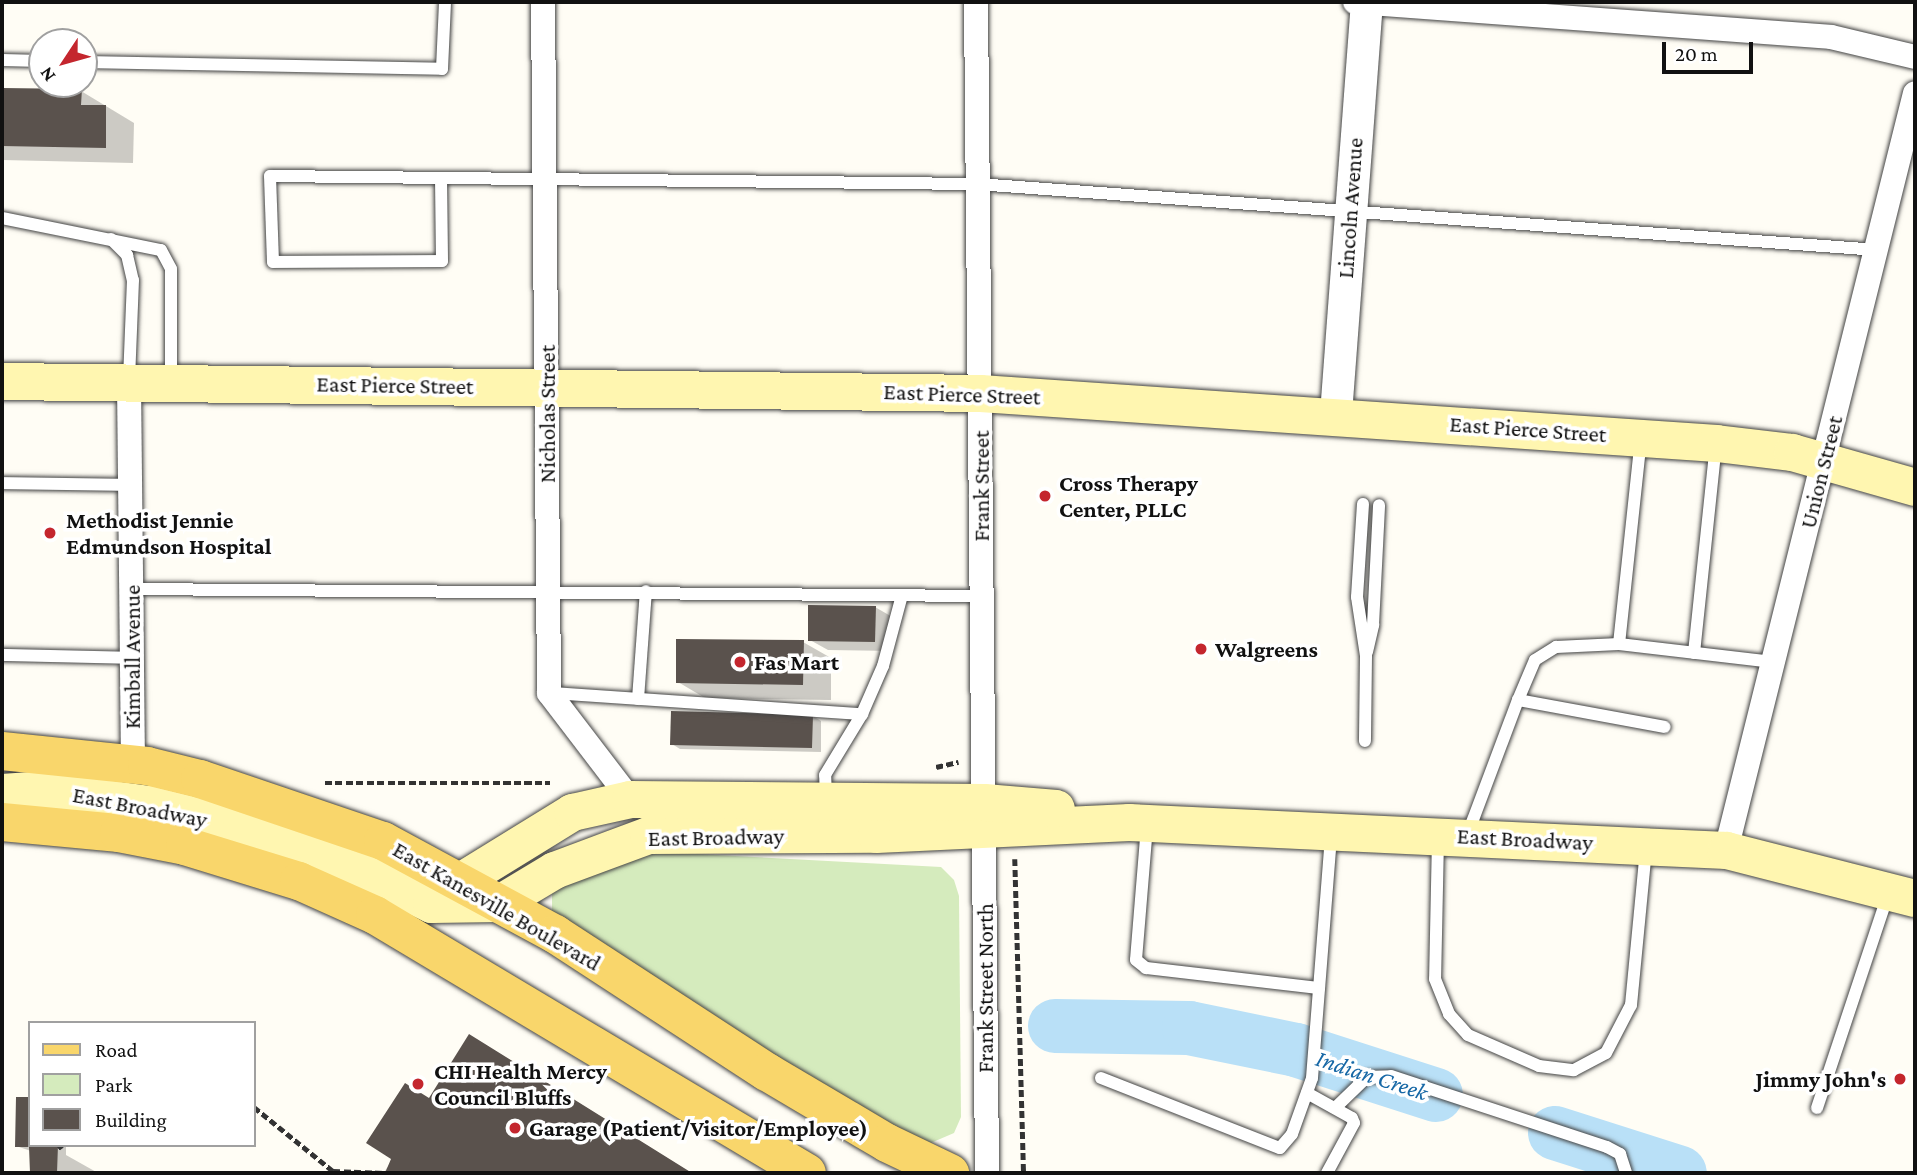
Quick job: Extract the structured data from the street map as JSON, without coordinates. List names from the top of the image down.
{
  "streets": {
    "main road": ["East Pierce Street", "East Broadway", "East Kanesville Boulevard"],
    "street": [
      "Lincoln Avenue",
      "Nicholas Street",
      "Union Street",
      "Frank Street",
      "Kimball Avenue",
      "Frank Street North"
    ]
  },
  "crossings": [
    ["Lincoln Avenue", "East Pierce Street"],
    ["East Pierce Street", "Nicholas Street"],
    ["East Pierce Street", "Union Street"],
    ["East Pierce Street", "Frank Street"],
    ["East Pierce Street", "Kimball Avenue"],
    ["Union Street", "East Broadway"],
    ["Frank Street", "East Broadway"],
    ["Frank Street", "Frank Street North"],
    ["Kimball Avenue", "East Kanesville Boulevard"],
    ["East Broadway", "East Kanesville Boulevard"],
    ["East Broadway", "Frank Street North"]
  ],
  "water": ["Indian Creek"],
  "places": [
    "Cross Therapy Center, PLLC",
    "Methodist Jennie Edmundson Hospital",
    "Walgreens",
    "Fas Mart",
    "Jimmy John's",
    "CHI Health Mercy Council Bluffs",
    "Garage (Patient/Visitor/Employee)"
  ],
  "legend": ["Road", "Park", "Building"],
  "scale_bar": "20 m",
  "north": "bottom left"
}
